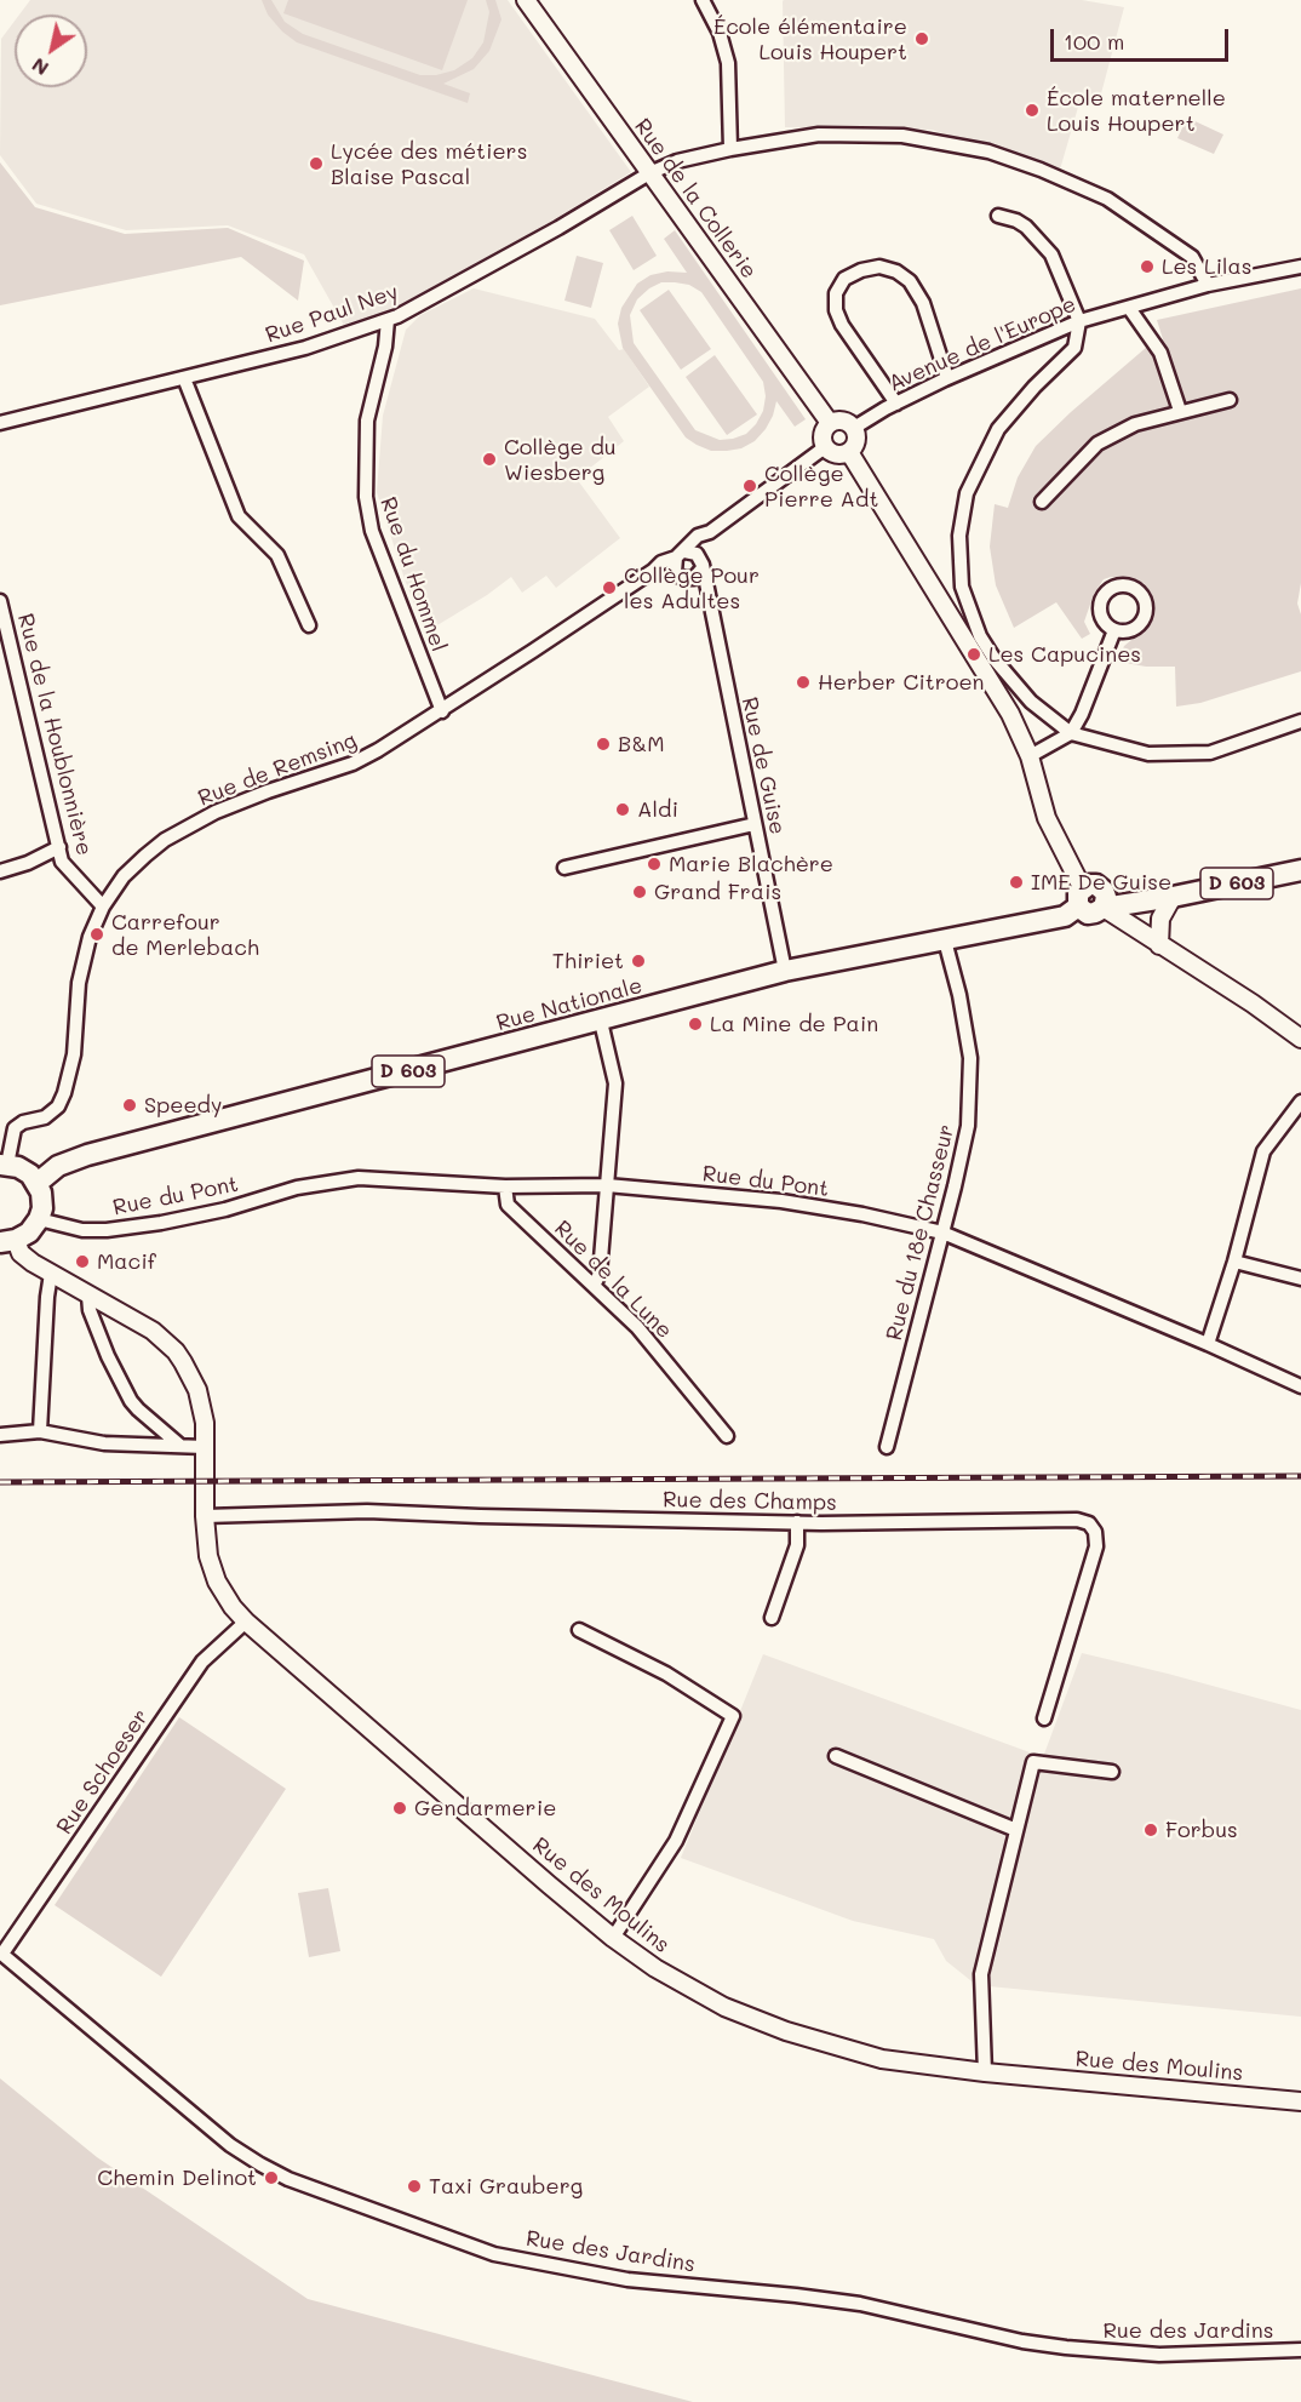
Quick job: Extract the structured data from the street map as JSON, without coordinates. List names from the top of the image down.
{
  "streets": {
    "main road": [
      "Rue de la Collerie",
      "D 603",
      "Rue Nationale",
      "Rue des Moulins"
    ],
    "street": [
      "Rue Paul Ney",
      "Avenue de l'Europe",
      "Rue du Hommel",
      "Rue de la Houblonnière",
      "Rue de Guise",
      "Rue de Remsing",
      "Rue du Pont",
      "Rue du 18e Chasseur",
      "Rue de la Lune",
      "Rue des Champs",
      "Rue Schoeser",
      "Rue des Jardins"
    ]
  },
  "crossings": [
    ["Rue de la Collerie", "Rue Paul Ney"],
    ["Rue de la Collerie", "Avenue de l'Europe"],
    ["Rue de la Collerie", "Rue de Remsing"],
    ["Rue Paul Ney", "Avenue de l'Europe"],
    ["Rue Paul Ney", "Rue du Hommel"],
    ["Avenue de l'Europe", "Rue de Remsing"],
    ["Rue du Hommel", "Rue de Remsing"],
    ["Rue de la Houblonnière", "Rue de Remsing"],
    ["Rue de Guise", "Rue Nationale"],
    ["Rue Nationale", "Rue du 18e Chasseur"],
    ["Rue du Pont", "Rue du 18e Chasseur"],
    ["Rue du Pont", "Rue de la Lune"],
    ["Rue des Champs", "Rue des Moulins"],
    ["Rue Schoeser", "Rue des Moulins"],
    ["Rue Schoeser", "Rue des Jardins"]
  ],
  "places": [
    "École élémentaire Louis Houpert",
    "École maternelle Louis Houpert",
    "Lycée des métiers Blaise Pascal",
    "Les Lilas",
    "Collège du Wiesberg",
    "Collège Pierre Adt",
    "Collège Pour les Adultes",
    "Les Capucines",
    "Herber Citroen",
    "B&M",
    "Aldi",
    "Marie Blachère",
    "IME De Guise",
    "Grand Frais",
    "Carrefour de Merlebach",
    "Thiriet",
    "La Mine de Pain",
    "Speedy",
    "Macif",
    "Gendarmerie",
    "Forbus",
    "Chemin Delinot",
    "Taxi Grauberg"
  ],
  "scale_bar": "100 m",
  "north": "bottom left"
}
